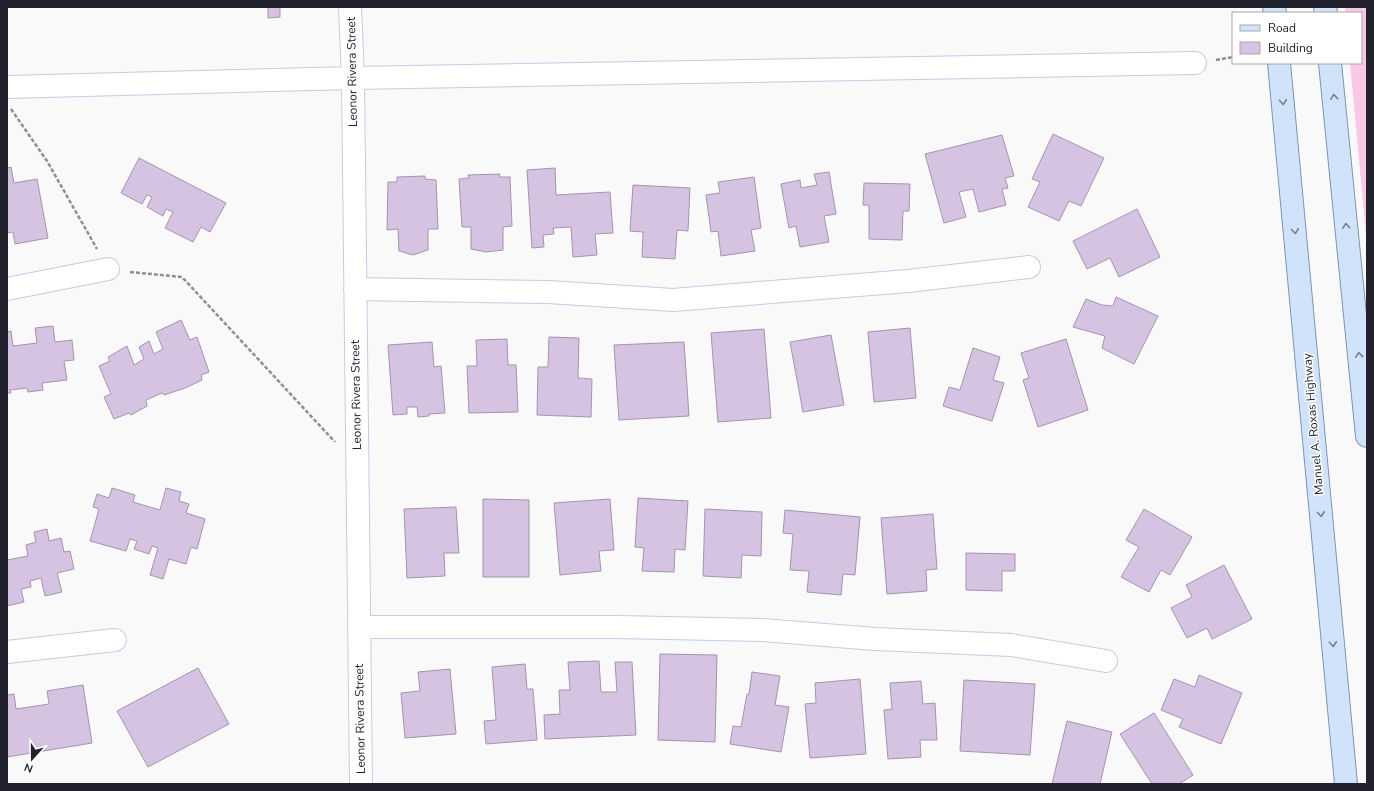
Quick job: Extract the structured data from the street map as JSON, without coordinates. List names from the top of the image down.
{
  "streets": {
    "main road": ["Manuel A. Roxas Highway"],
    "street": ["Leonor Rivera Street"]
  },
  "legend": ["Road", "Building"],
  "north": "bottom"
}
